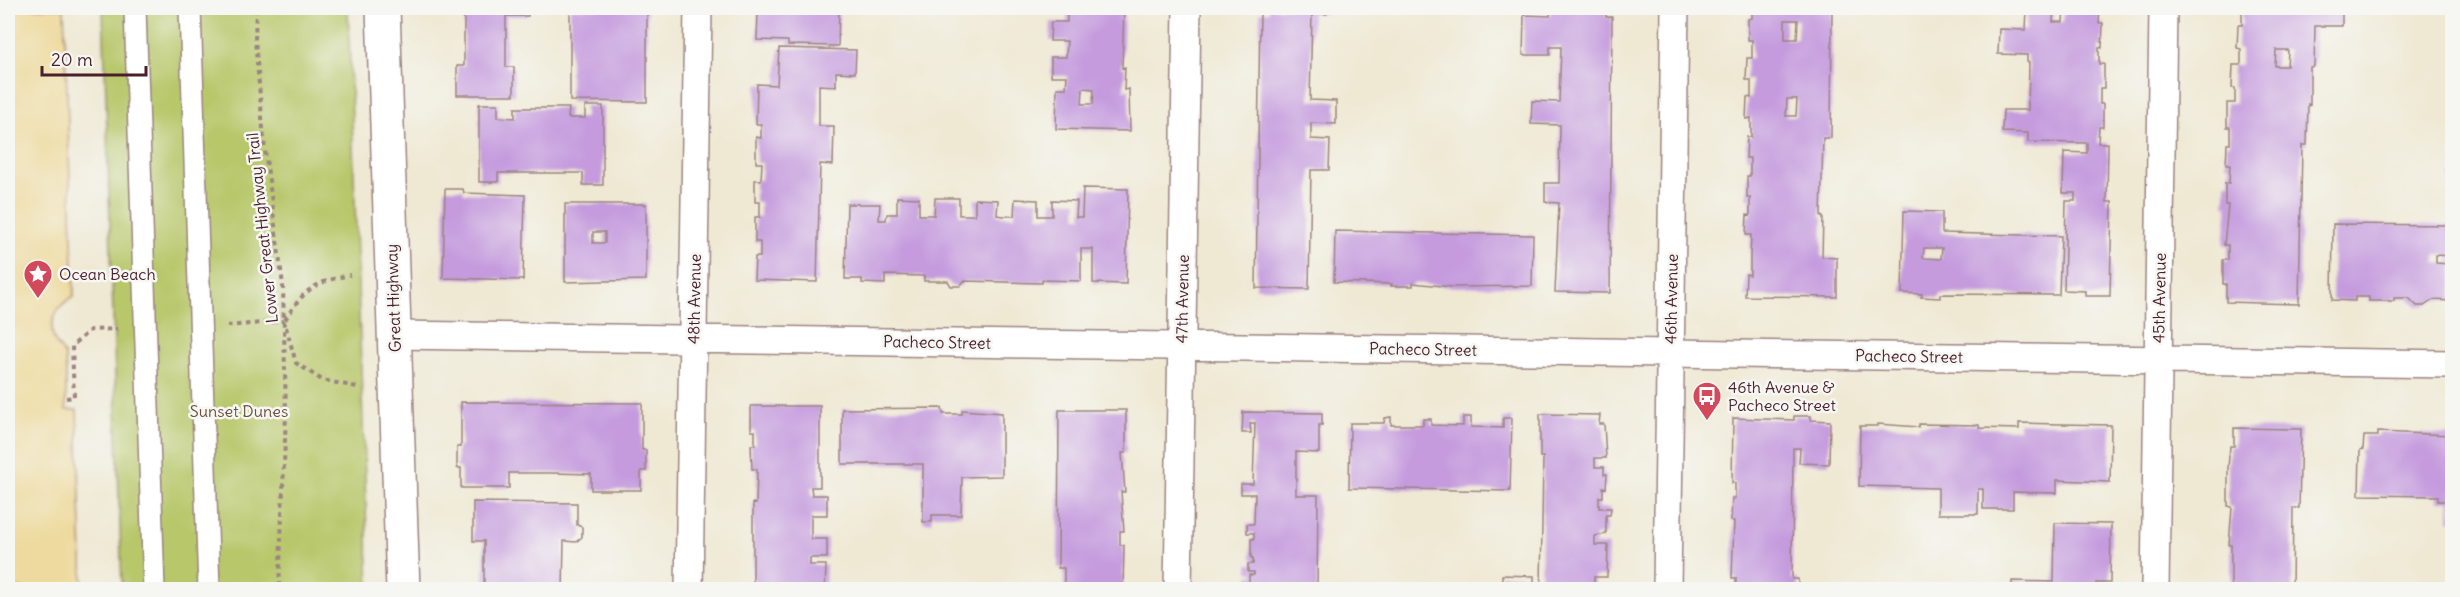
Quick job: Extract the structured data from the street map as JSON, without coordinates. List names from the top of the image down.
{
  "streets": {
    "street": [
      "Great Highway",
      "45th Avenue",
      "48th Avenue",
      "47th Avenue",
      "46th Avenue",
      "Pacheco Street"
    ],
    "path": ["Lower Great Highway Trail"]
  },
  "crossings": [
    ["Great Highway", "Pacheco Street"],
    ["45th Avenue", "Pacheco Street"],
    ["48th Avenue", "Pacheco Street"],
    ["47th Avenue", "Pacheco Street"],
    ["46th Avenue", "Pacheco Street"]
  ],
  "parks": ["Sunset Dunes"],
  "places": {
    "place": ["Ocean Beach"],
    "bus stop": ["46th Avenue & Pacheco Street"]
  },
  "scale_bar": "20 m"
}
